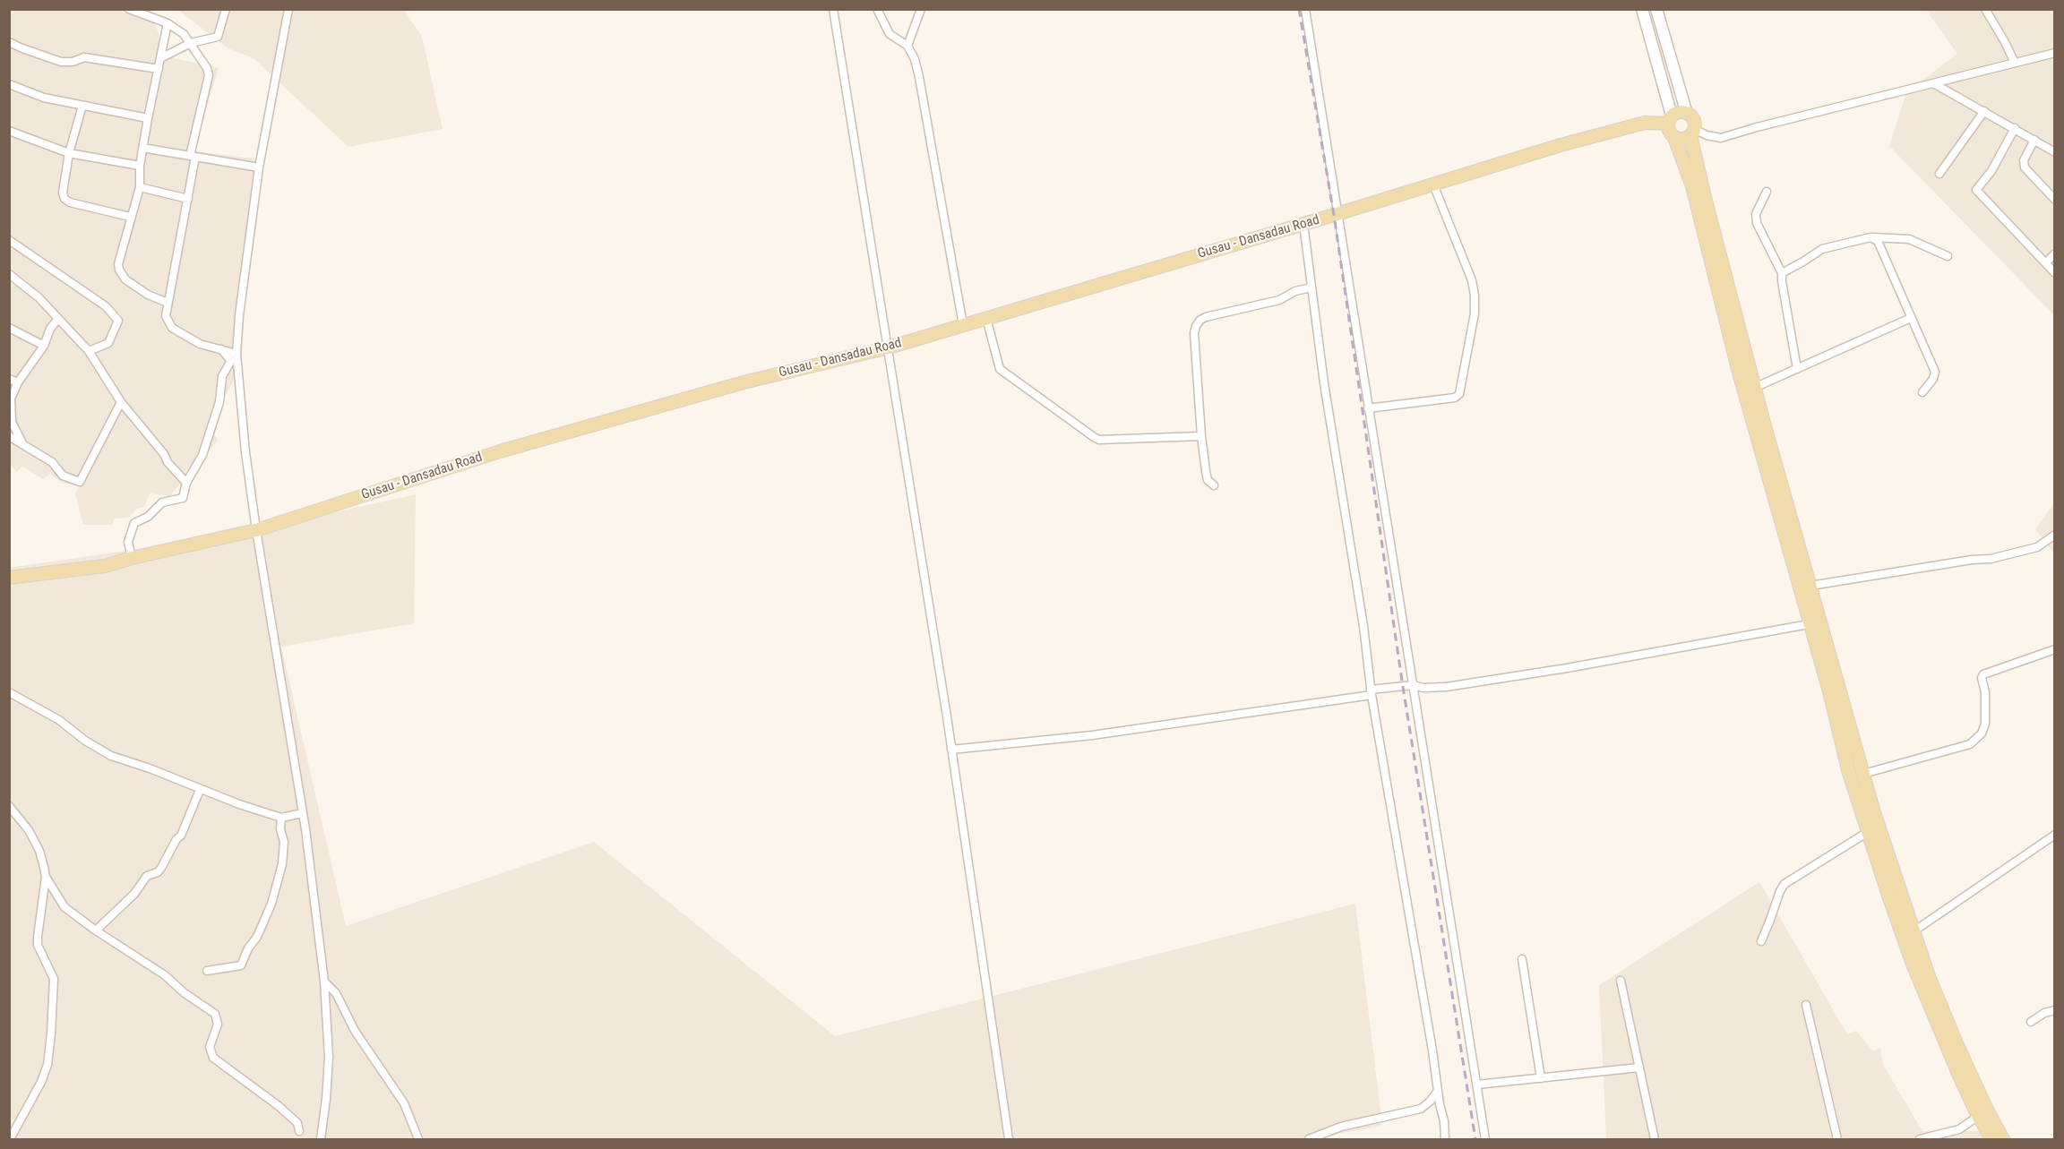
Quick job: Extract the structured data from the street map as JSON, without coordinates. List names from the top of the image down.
{
  "streets": {
    "main road": ["Gusau - Dansadau Road"]
  }
}
